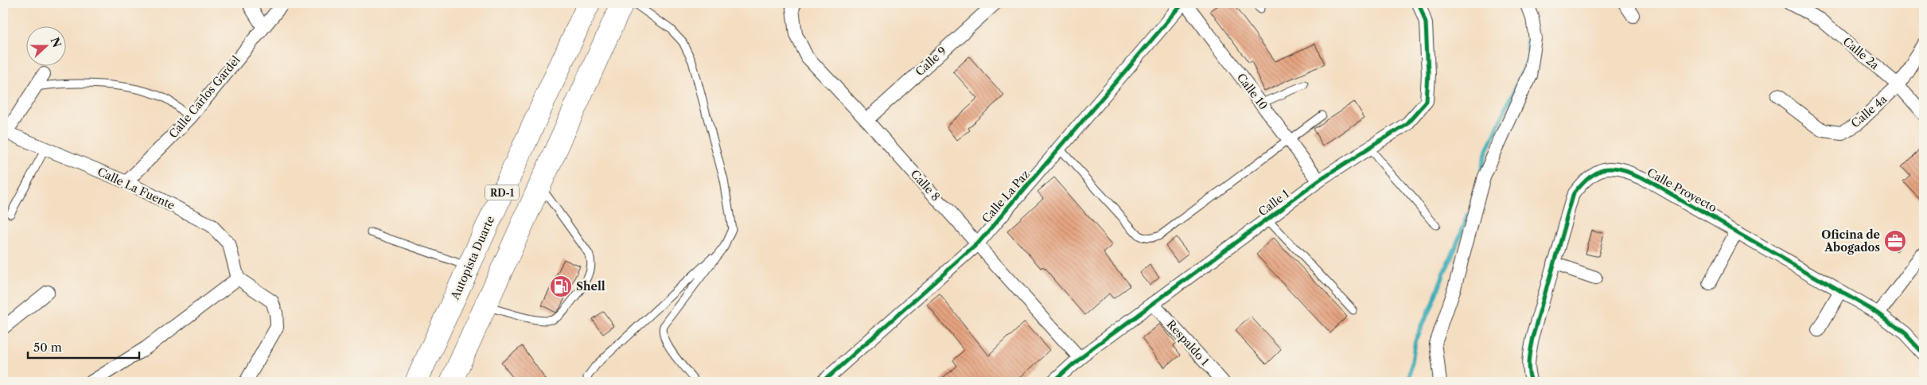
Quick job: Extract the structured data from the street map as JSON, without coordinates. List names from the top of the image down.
{
  "streets": {
    "highway": ["RD-1", "Autopista Duarte"],
    "street": [
      "Calle 2a",
      "Calle 9",
      "Calle 10",
      "Calle Carlos Gardel",
      "Calle 4a",
      "Calle 8",
      "Calle La Fuente",
      "Calle Proyecto",
      "Calle La Paz",
      "Calle 1",
      "Respaldo 1"
    ]
  },
  "crossings": [
    ["Calle 2a", "Calle 4a"],
    ["Calle 9", "Calle 8"],
    ["Calle 10", "Calle La Paz"],
    ["Calle 10", "Calle 1"],
    ["Calle Carlos Gardel", "Calle La Fuente"],
    ["Calle 8", "Calle La Paz"],
    ["Calle 8", "Calle 1"],
    ["Calle 1", "Respaldo 1"]
  ],
  "places": {
    "office": ["Oficina de Abogados"],
    "fuel station": ["Shell"]
  },
  "scale_bar": "50 m",
  "north": "right"
}
